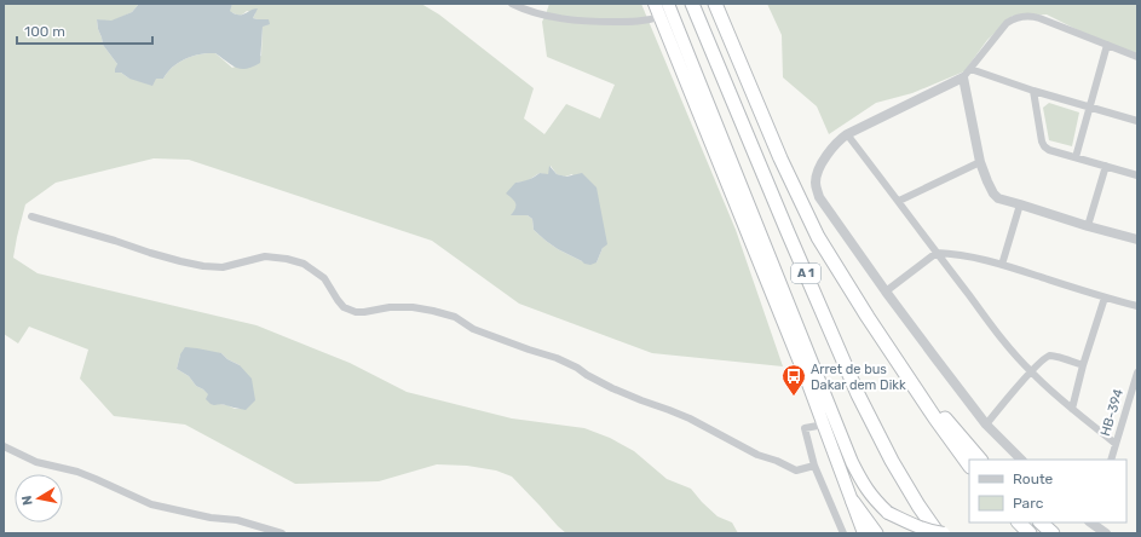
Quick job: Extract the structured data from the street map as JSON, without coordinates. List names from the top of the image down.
{
  "streets": {
    "highway": ["A 1"],
    "street": ["HB-394"]
  },
  "places": {
    "bus stop": ["Arret de bus Dakar dem Dikk"]
  },
  "legend": ["Route", "Parc"],
  "scale_bar": "100 m",
  "north": "left"
}
